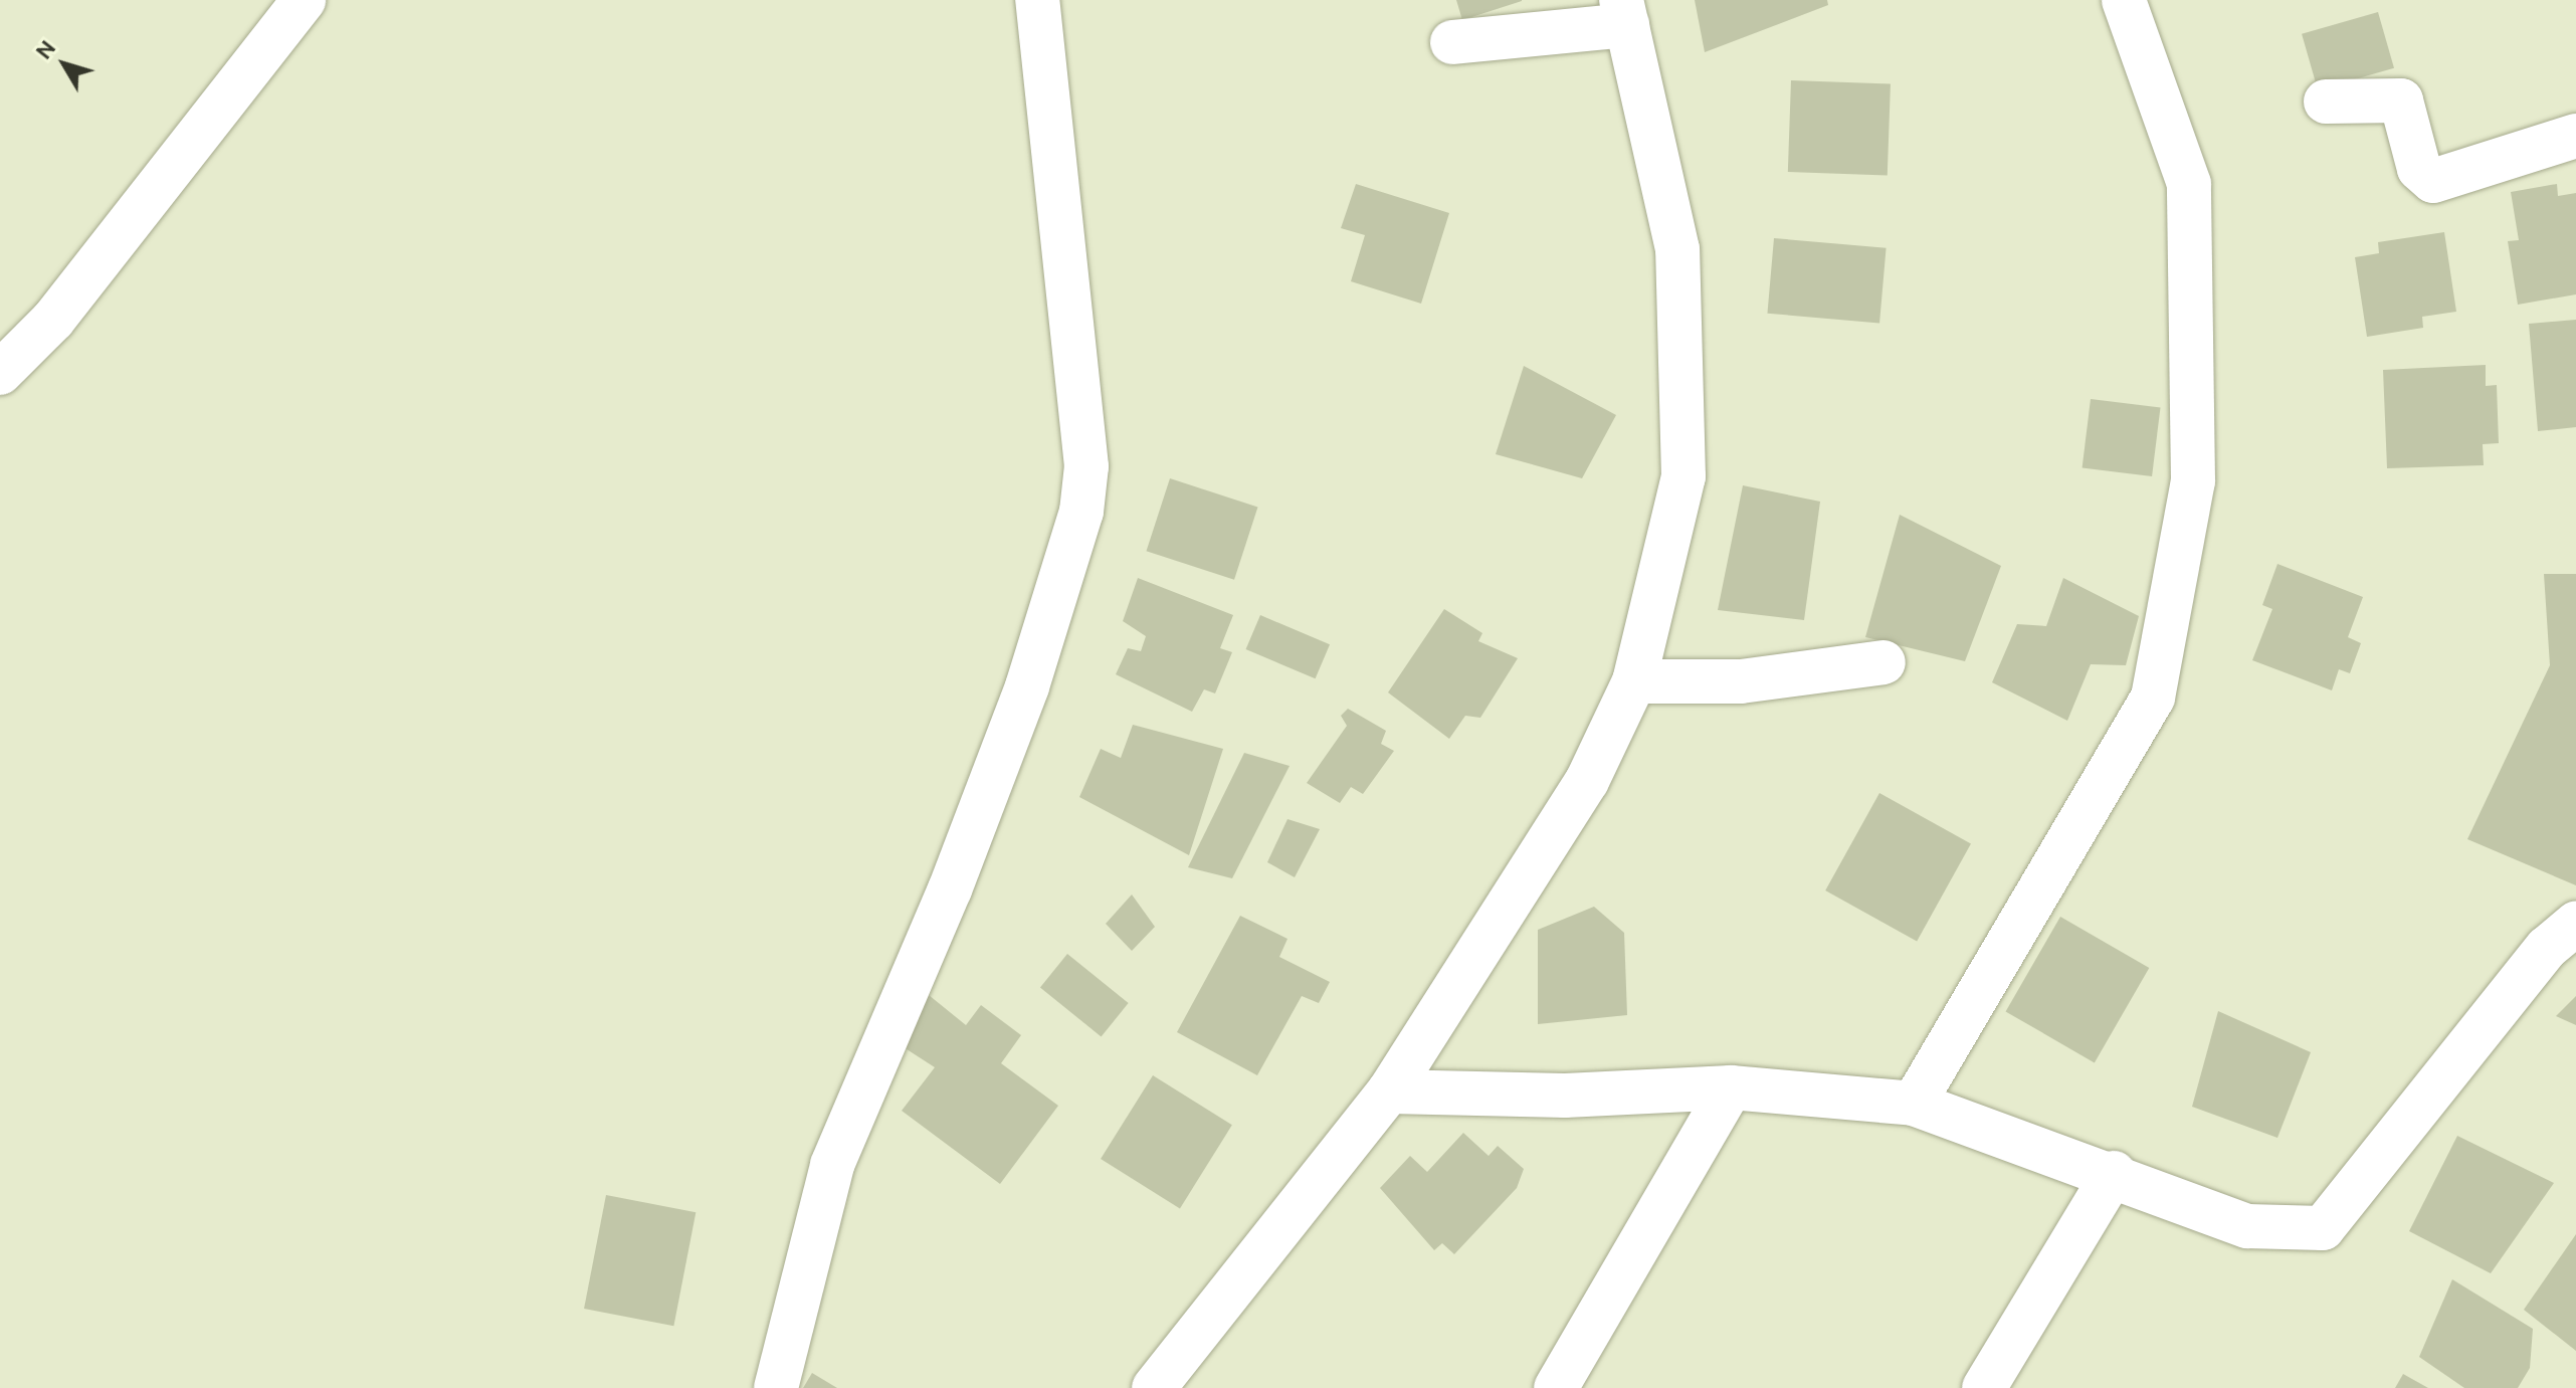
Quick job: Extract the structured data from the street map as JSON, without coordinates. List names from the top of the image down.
{
  "north": "top left"
}
